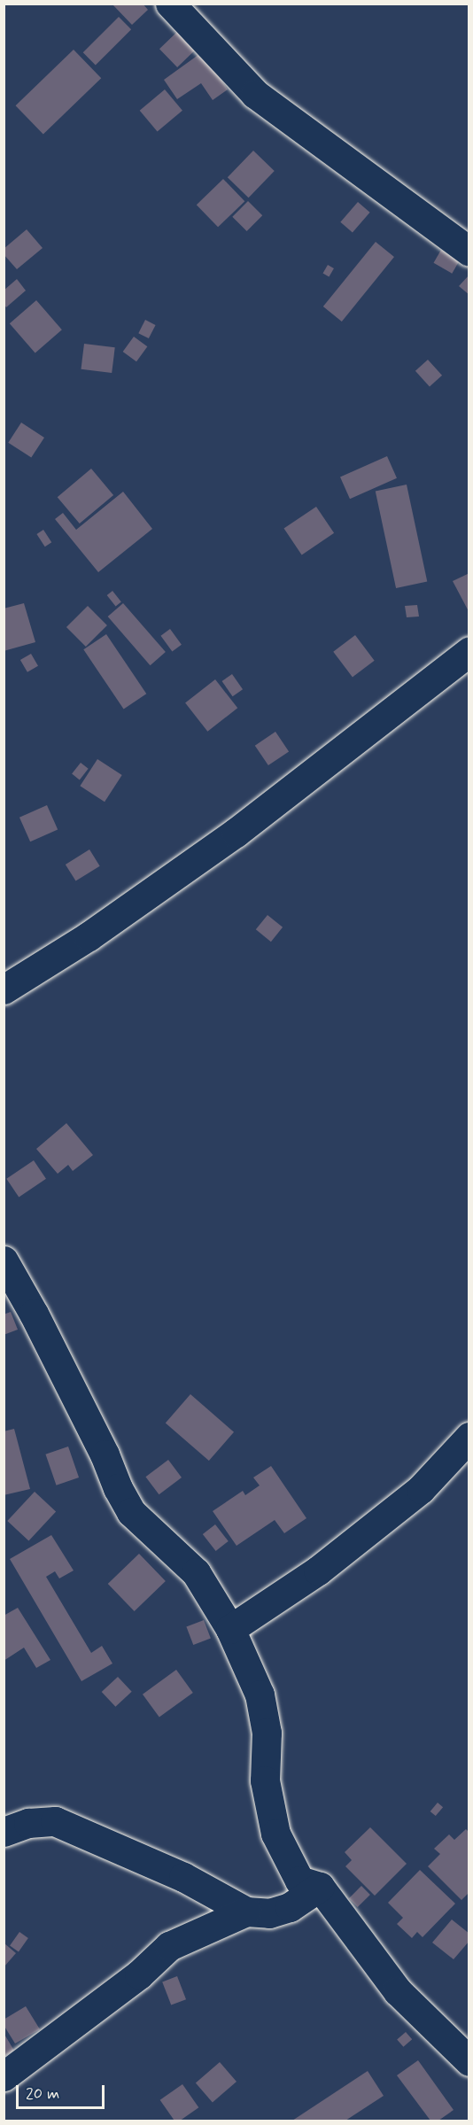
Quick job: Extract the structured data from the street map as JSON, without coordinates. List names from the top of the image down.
{
  "scale_bar": "20 m"
}
